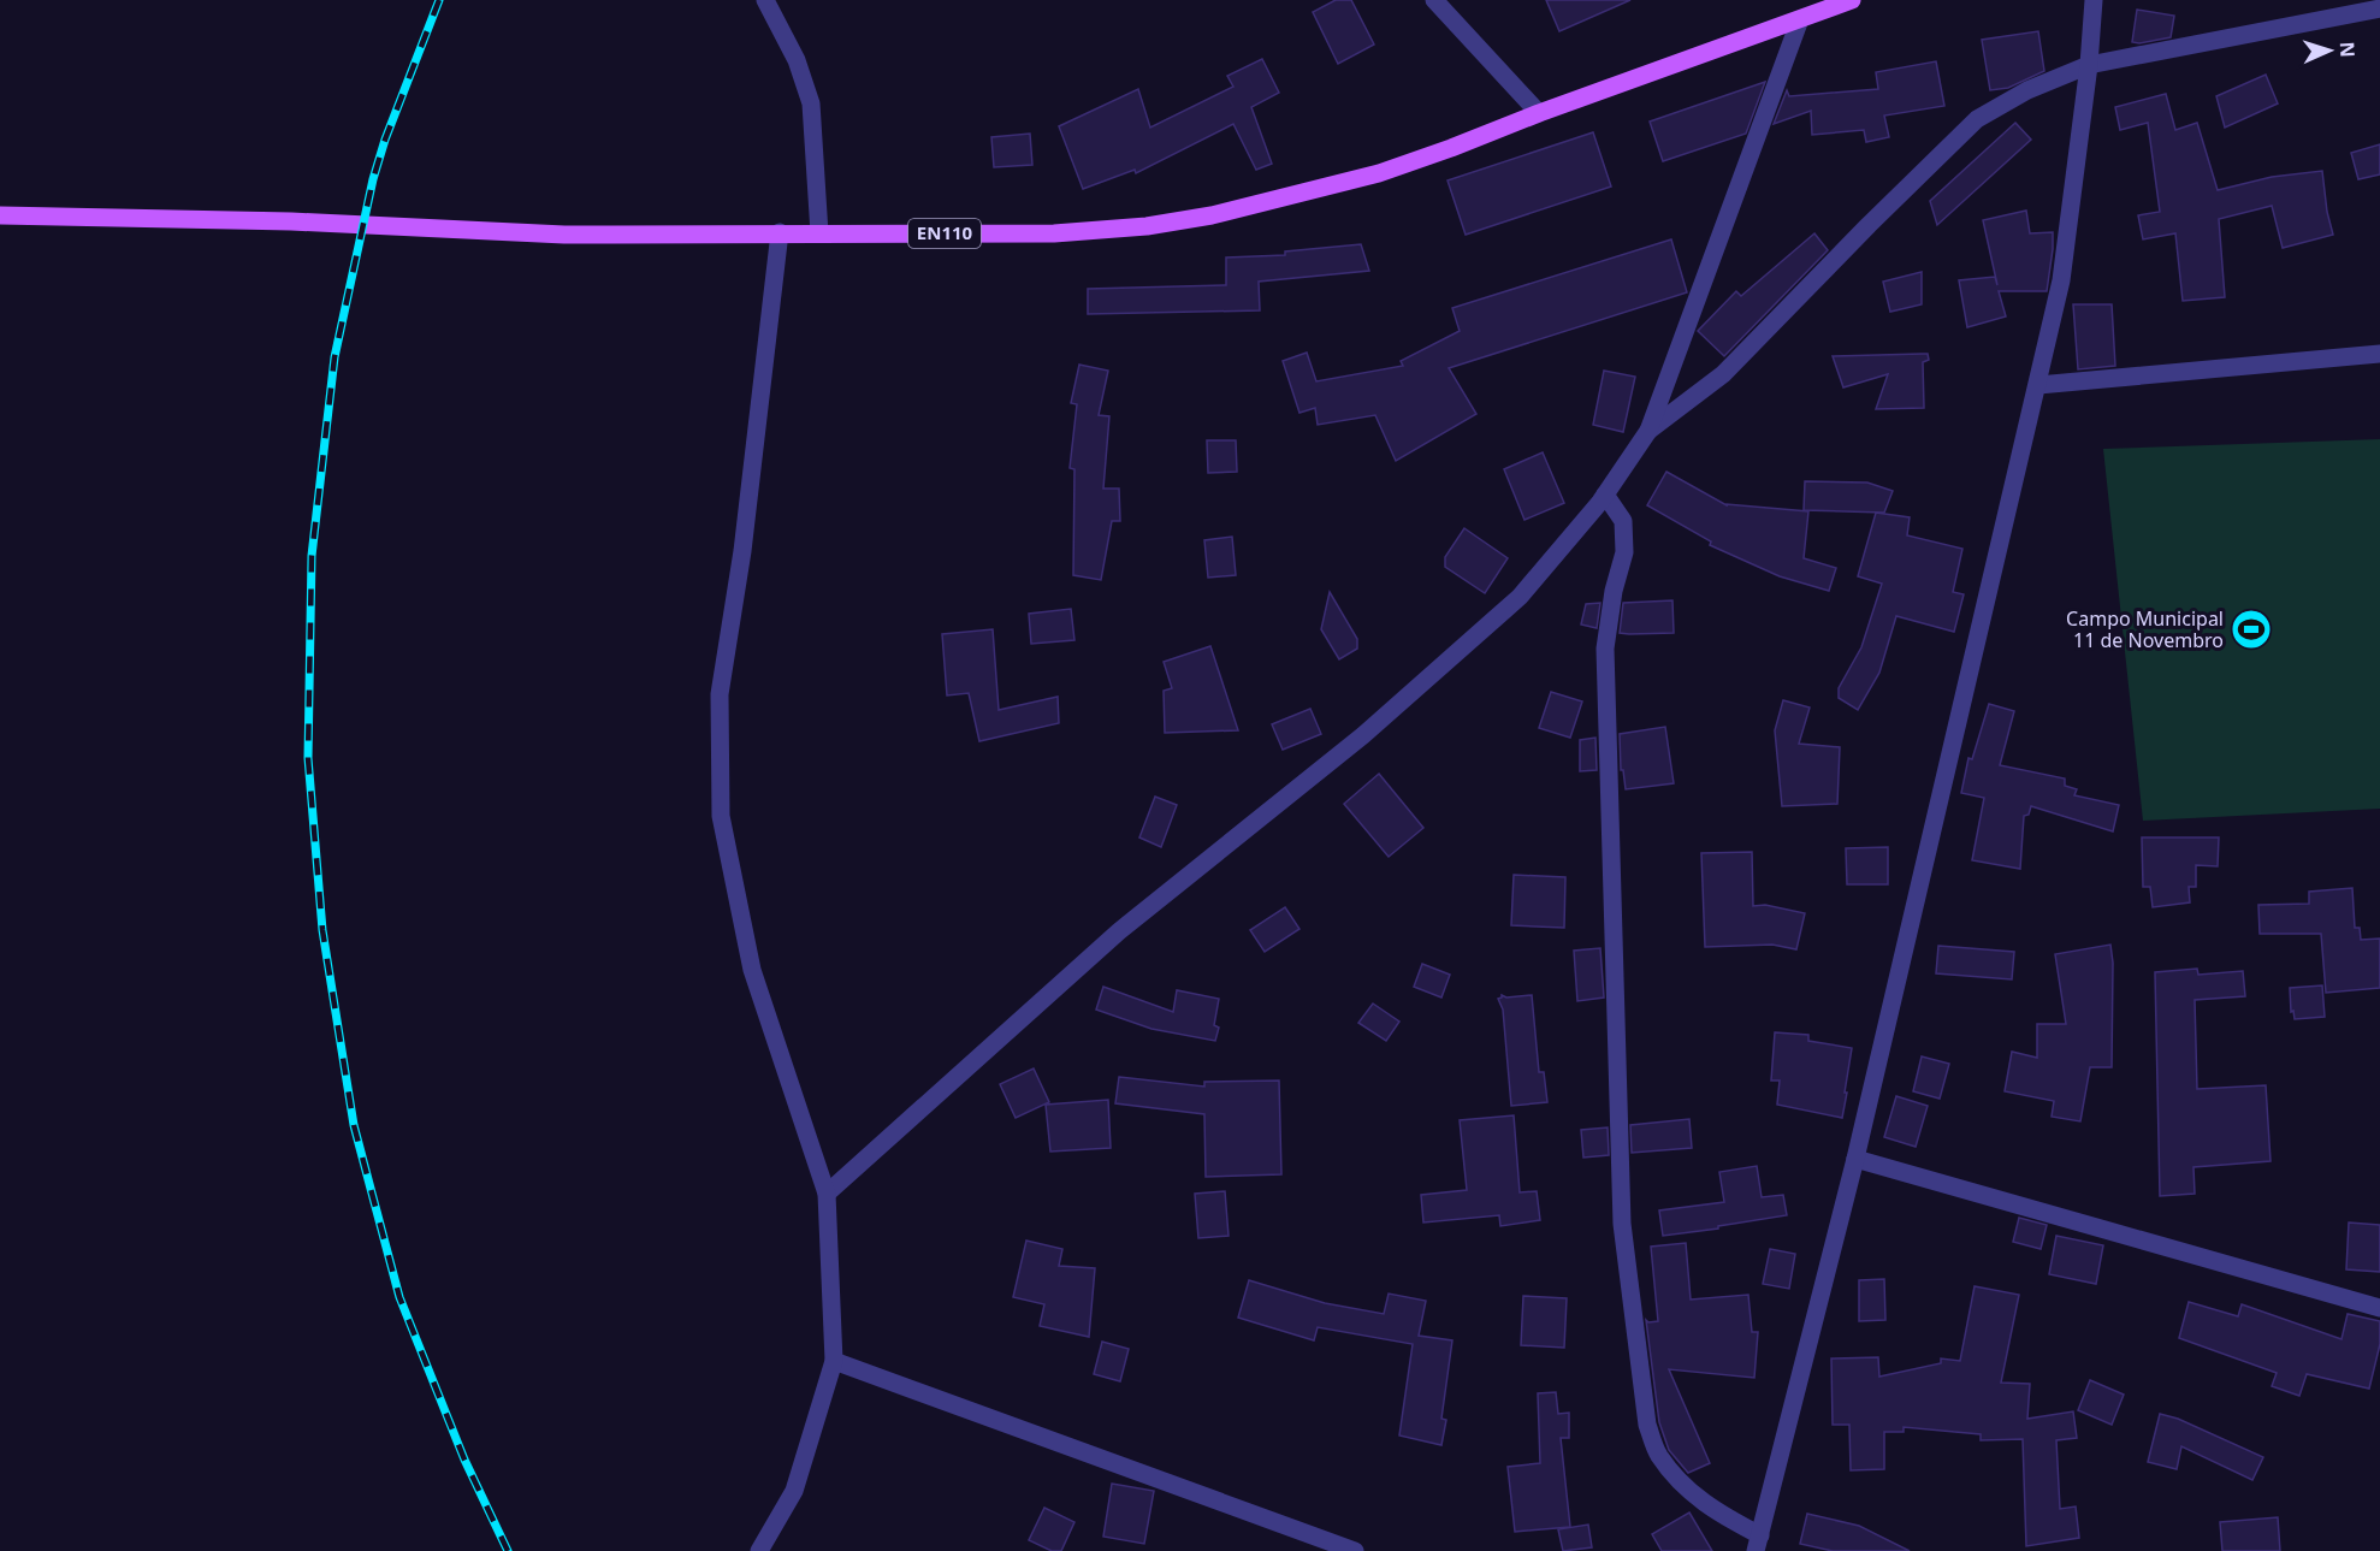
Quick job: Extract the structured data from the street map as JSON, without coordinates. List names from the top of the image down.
{
  "streets": {
    "main road": ["EN110"]
  },
  "places": {
    "sports": ["Campo Municipal 11 de Novembro"]
  },
  "north": "right"
}
